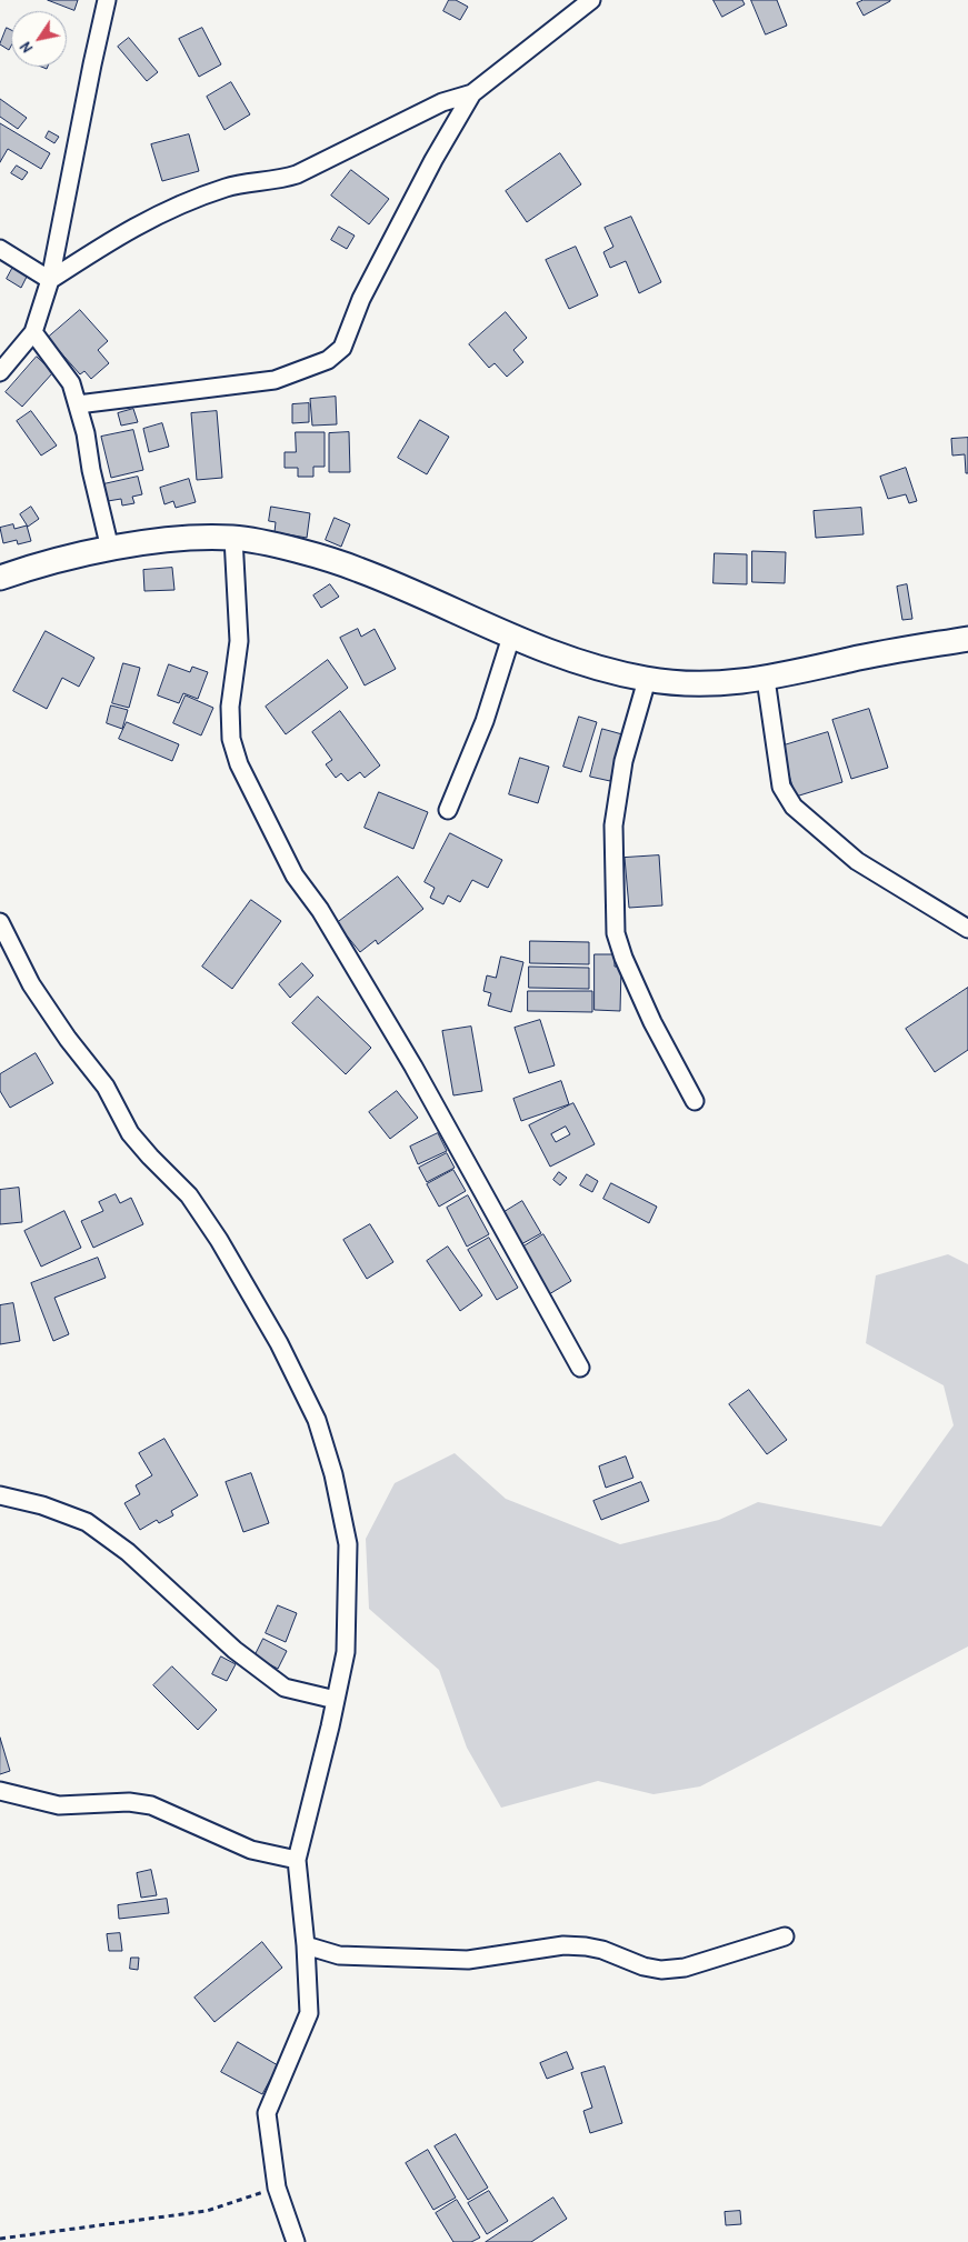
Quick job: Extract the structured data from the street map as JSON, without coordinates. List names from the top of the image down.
{
  "north": "bottom left"
}
